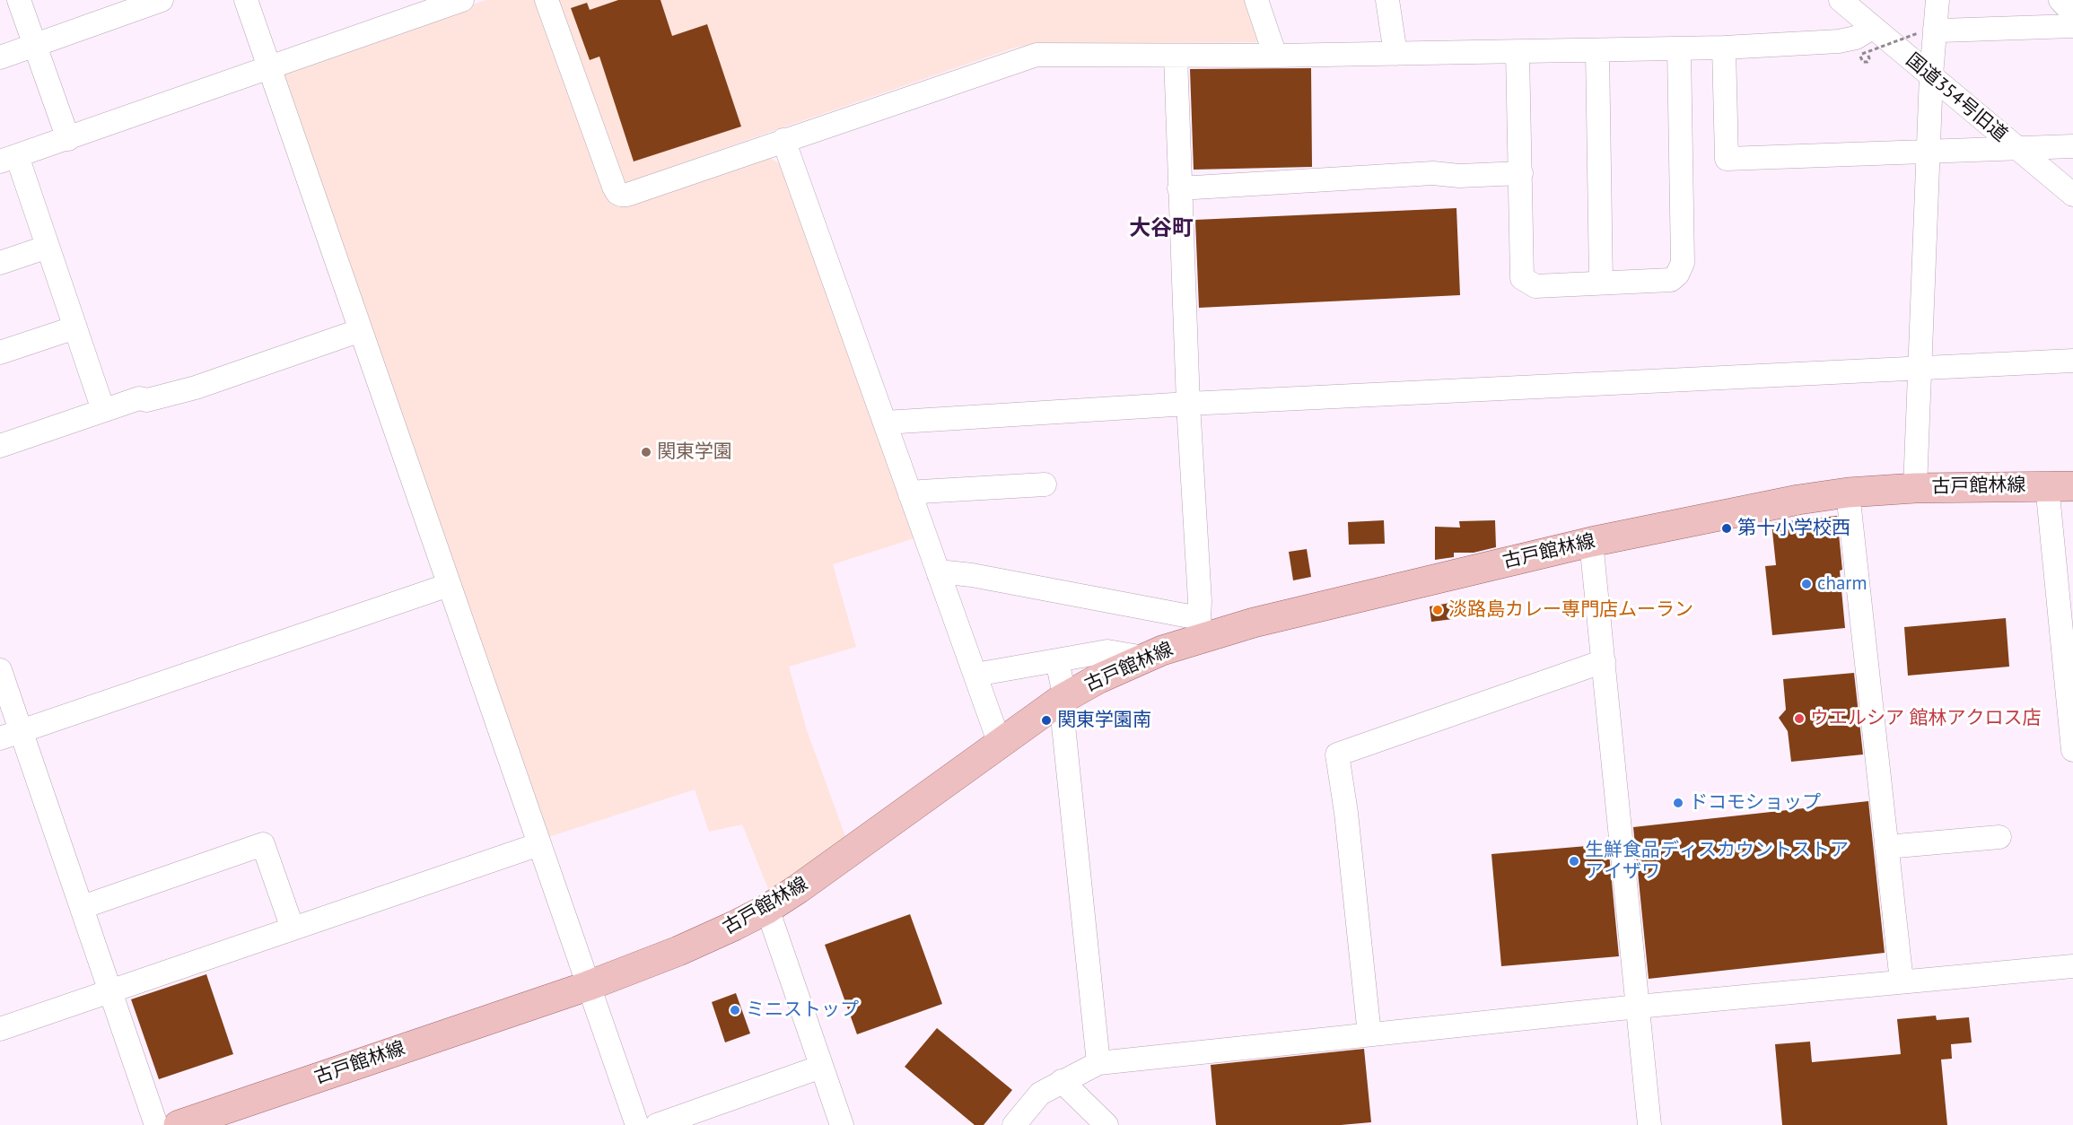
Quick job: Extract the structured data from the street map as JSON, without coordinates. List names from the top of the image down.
{
  "streets": {
    "main road": ["古戸館林線"],
    "street": ["国道354号旧道"]
  },
  "districts": ["大谷町"],
  "places": [
    "関東学園",
    "第十小学校西",
    "charm",
    "淡路島カレー専門店ムーラン",
    "ウエルシア 館林アクロス店",
    "関東学園南",
    "ドコモショップ",
    "生鮮食品ディスカウントストア アイザワ",
    "ミニストップ"
  ]
}
